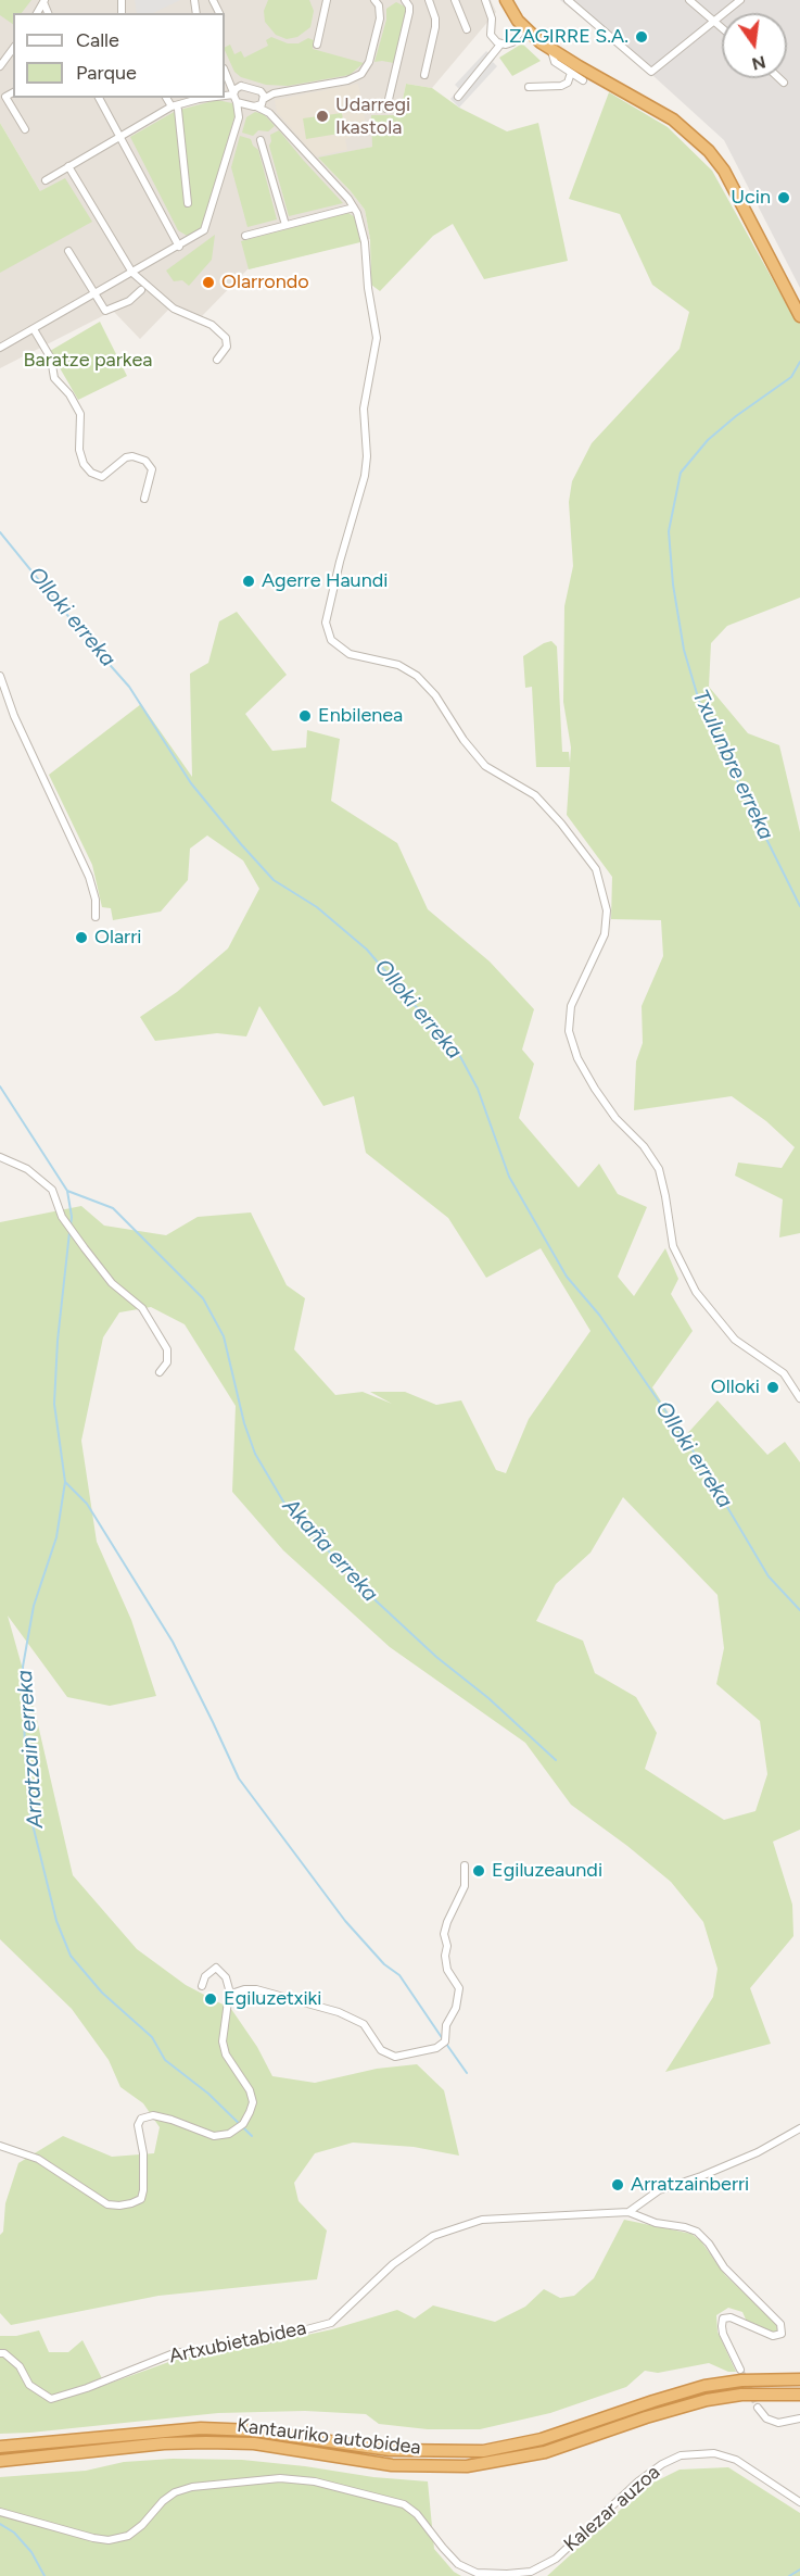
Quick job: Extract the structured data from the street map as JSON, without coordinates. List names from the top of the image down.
{
  "streets": {
    "highway": ["Kantauriko autobidea"],
    "street": ["Artxubietabidea", "Kalezar auzoa"]
  },
  "water": [
    "Olloki erreka",
    "Txulunbre erreka",
    "Akaña erreka",
    "Arratzain erreka"
  ],
  "parks": ["Baratze parkea"],
  "places": [
    "IZAGIRRE S.A.",
    "Udarregi Ikastola",
    "Ucin",
    "Olarrondo",
    "Agerre Haundi",
    "Enbilenea",
    "Olarri",
    "Olloki",
    "Egiluzeaundi",
    "Egiluzetxiki",
    "Arratzainberri"
  ],
  "legend": ["Calle", "Parque"],
  "north": "bottom"
}
